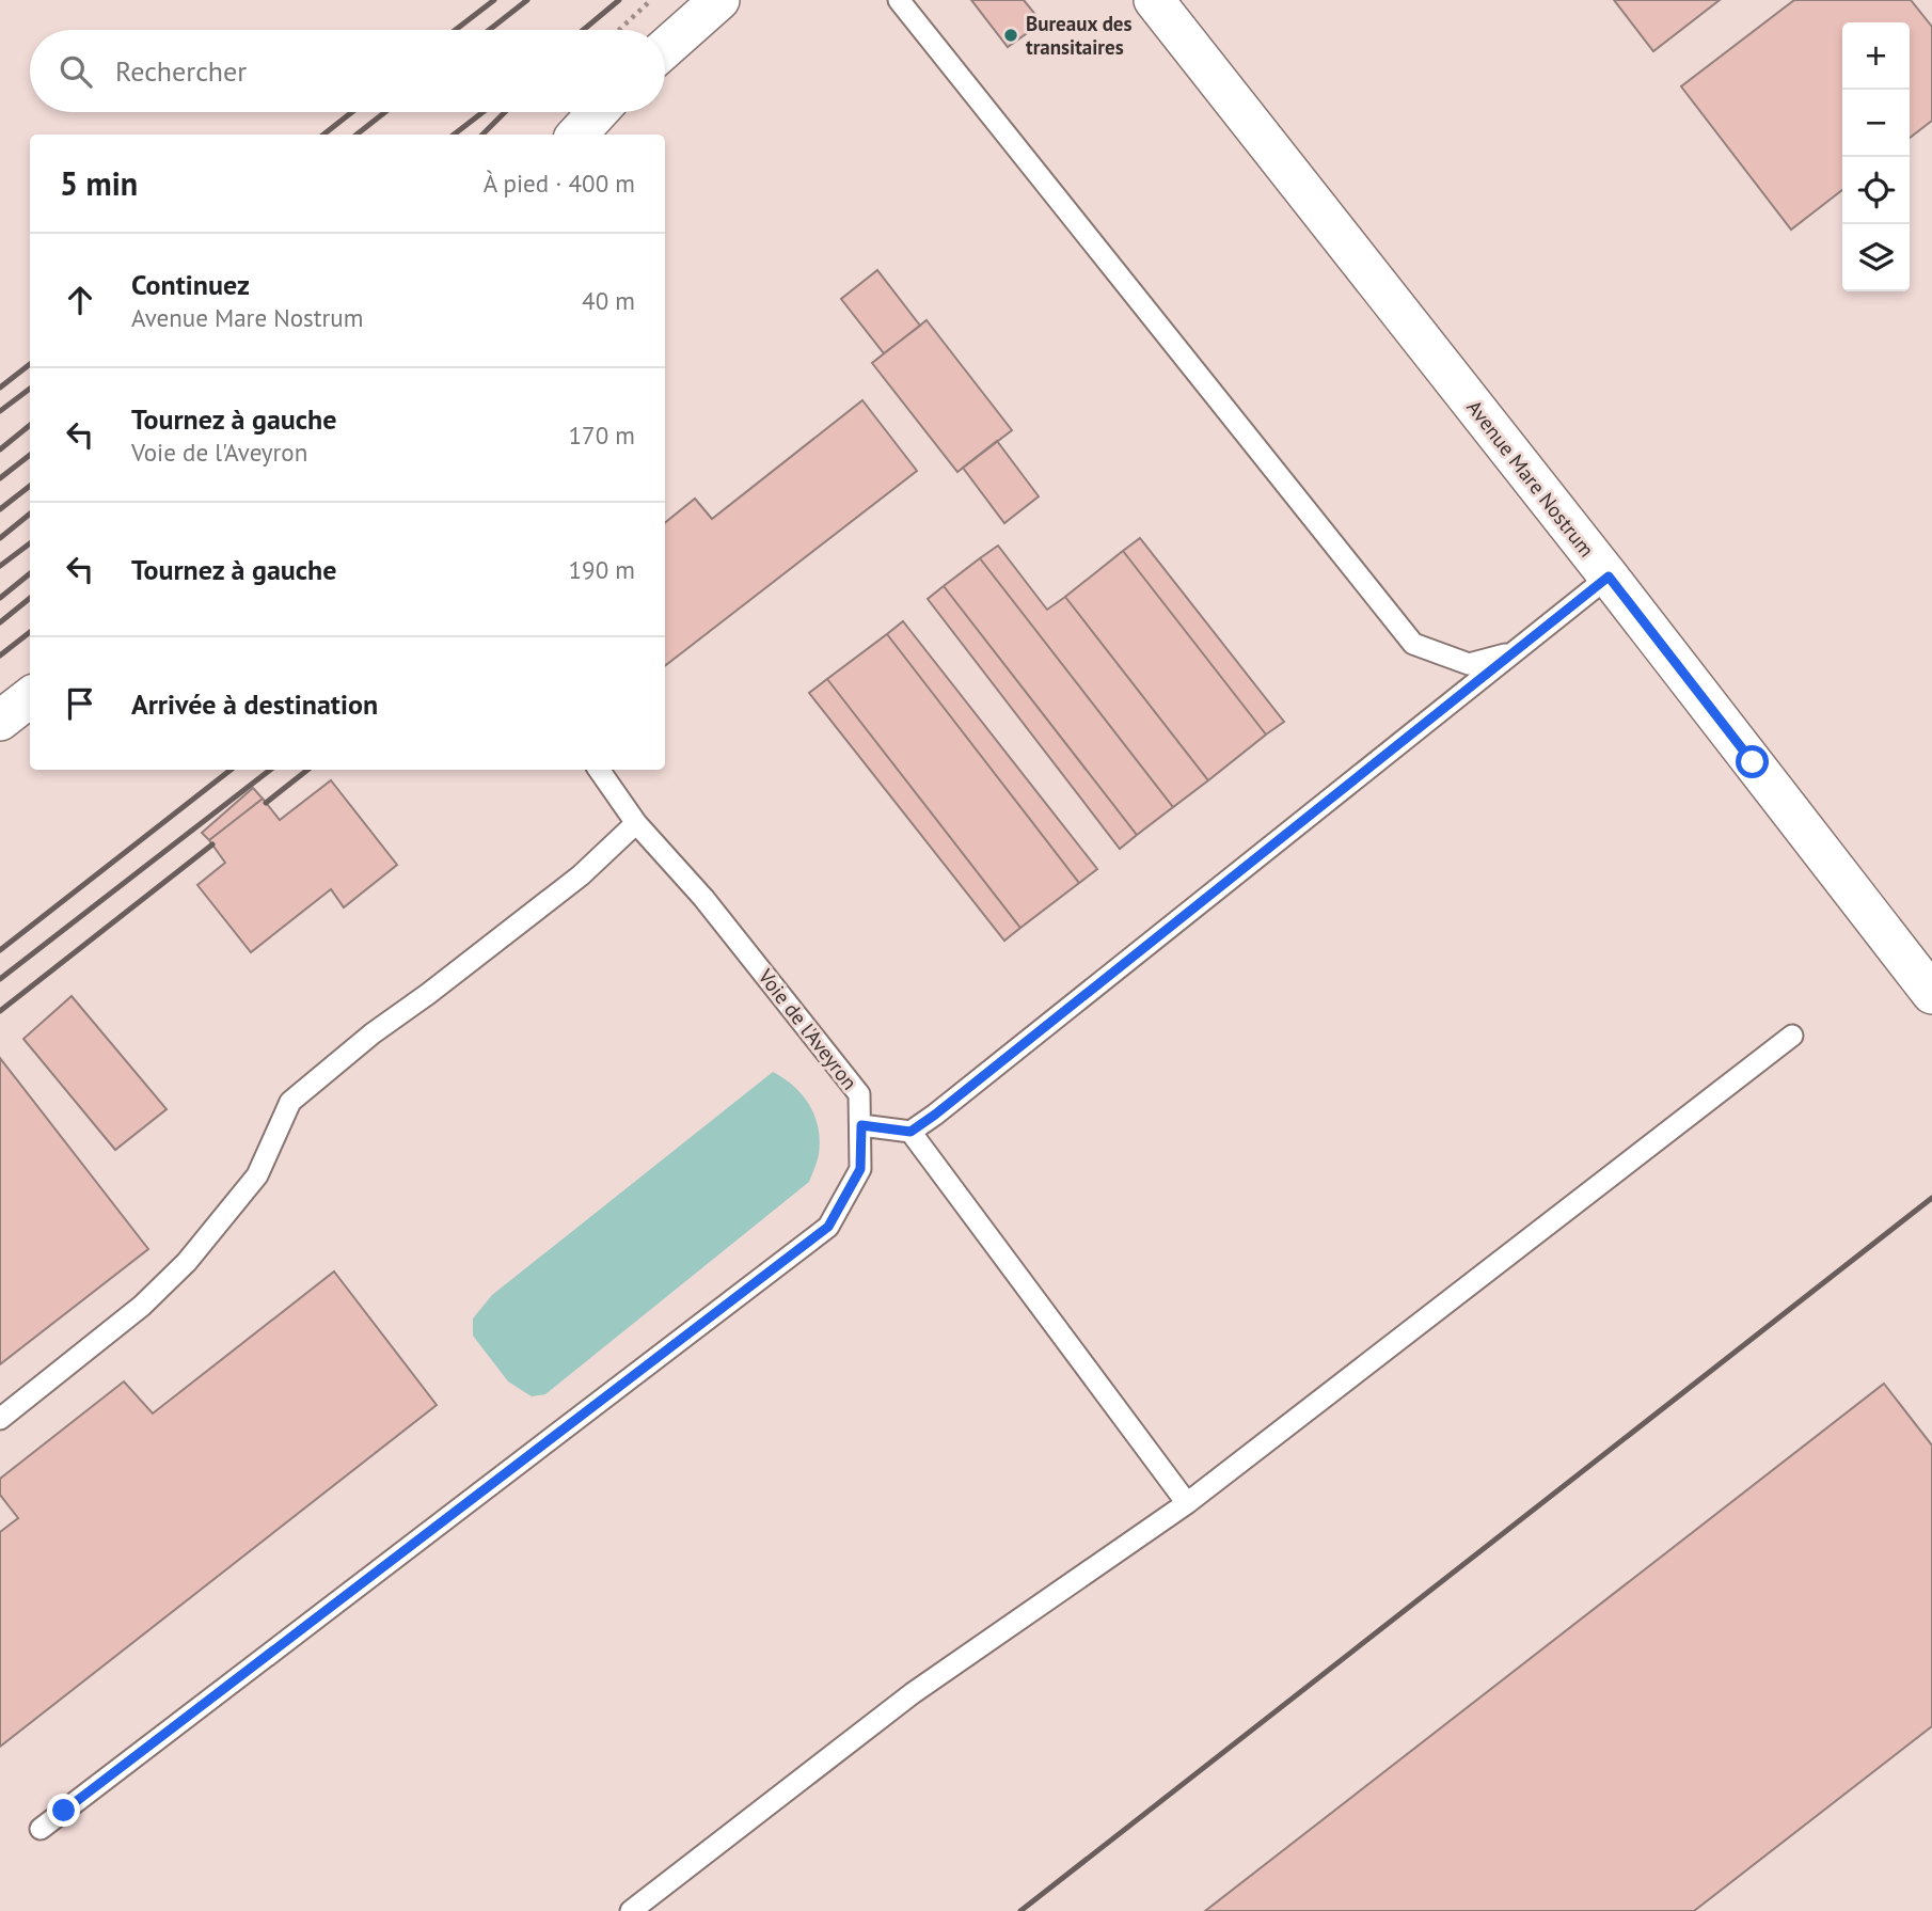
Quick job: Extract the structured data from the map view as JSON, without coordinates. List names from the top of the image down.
{
  "streets": {
    "street": ["Avenue Mare Nostrum"],
    "lane": ["Voie de l'Aveyron"]
  },
  "places": ["Bureaux des transitaires"],
  "page": {
    "map_buttons": ["+", "−"],
    "search": "Rechercher",
    "heading": ["5 min", "À pied · 400 m"],
    "list": [
      ["Continuez", "Avenue Mare Nostrum", "40 m"],
      ["Tournez à gauche", "Voie de l'Aveyron", "170 m"],
      ["Tournez à gauche", "190 m"],
      "Arrivée à destination"
    ]
  }
}
